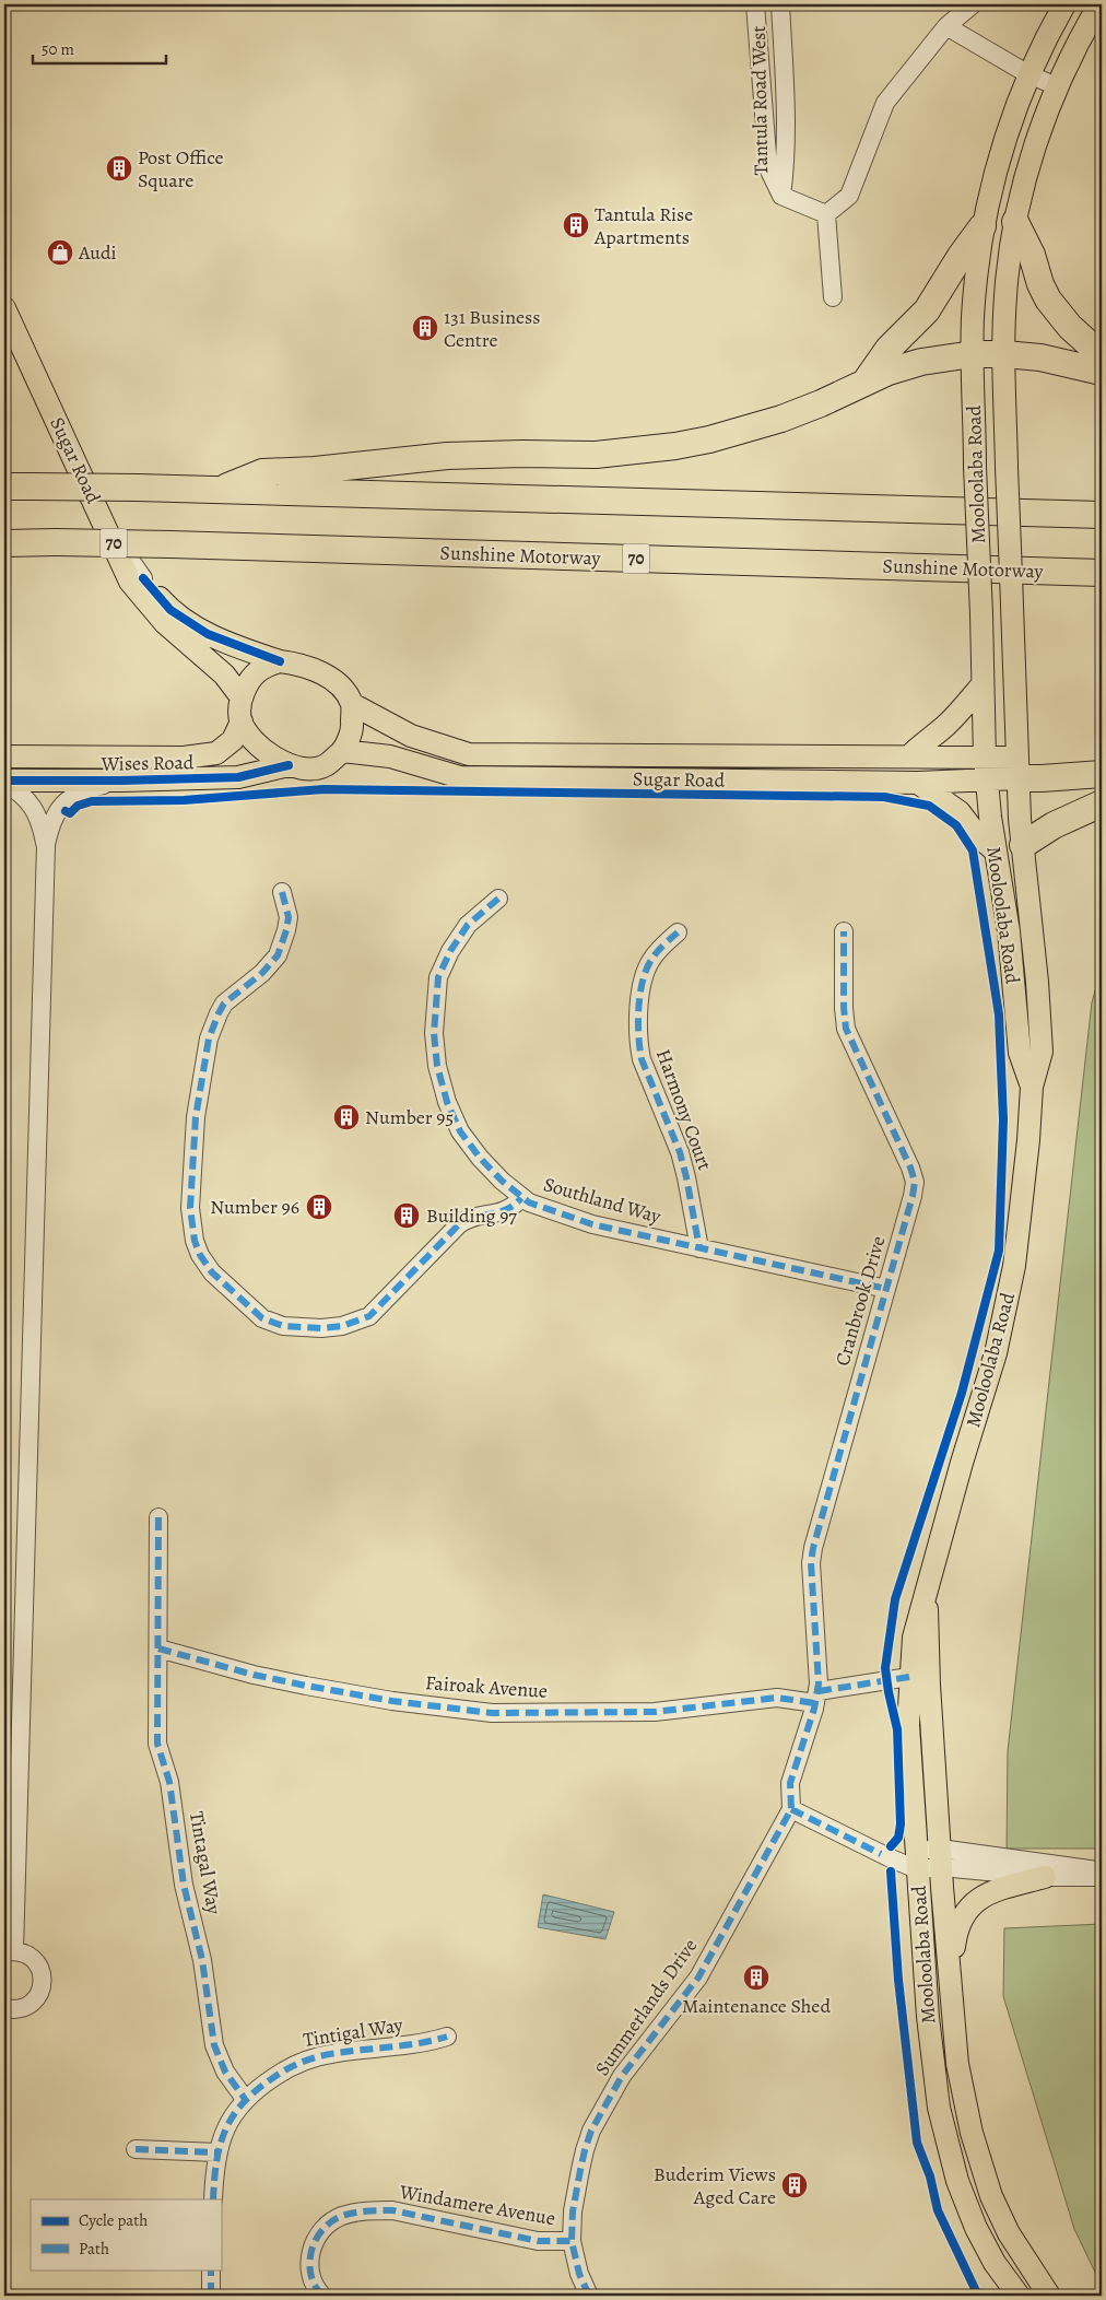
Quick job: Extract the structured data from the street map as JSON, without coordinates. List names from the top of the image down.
{
  "streets": {
    "highway": ["70", "Sunshine Motorway"],
    "main road": ["Sugar Road", "Mooloolaba Road", "Wises Road"],
    "street": [
      "Tantula Road West",
      "Harmony Court",
      "Southland Way",
      "Cranbrook Drive",
      "Fairoak Avenue",
      "Tintagal Way",
      "Summerlands Drive",
      "Tintigal Way",
      "Windamere Avenue"
    ]
  },
  "crossings": [
    ["Sugar Road", "Mooloolaba Road"],
    ["Sugar Road", "Wises Road"],
    ["Mooloolaba Road", "Fairoak Avenue"],
    ["Harmony Court", "Southland Way"],
    ["Southland Way", "Cranbrook Drive"],
    ["Cranbrook Drive", "Fairoak Avenue"],
    ["Fairoak Avenue", "Tintagal Way"],
    ["Tintagal Way", "Tintigal Way"],
    ["Summerlands Drive", "Windamere Avenue"]
  ],
  "places": {
    "building": [
      "Post Office Square",
      "Tantula Rise Apartments",
      "131 Business Centre",
      "Number 95",
      "Number 96",
      "Building 97",
      "Maintenance Shed",
      "Buderim Views Aged Care"
    ],
    "shop": ["Audi"]
  },
  "legend": ["Cycle path", "Path"],
  "scale_bar": "50 m"
}
